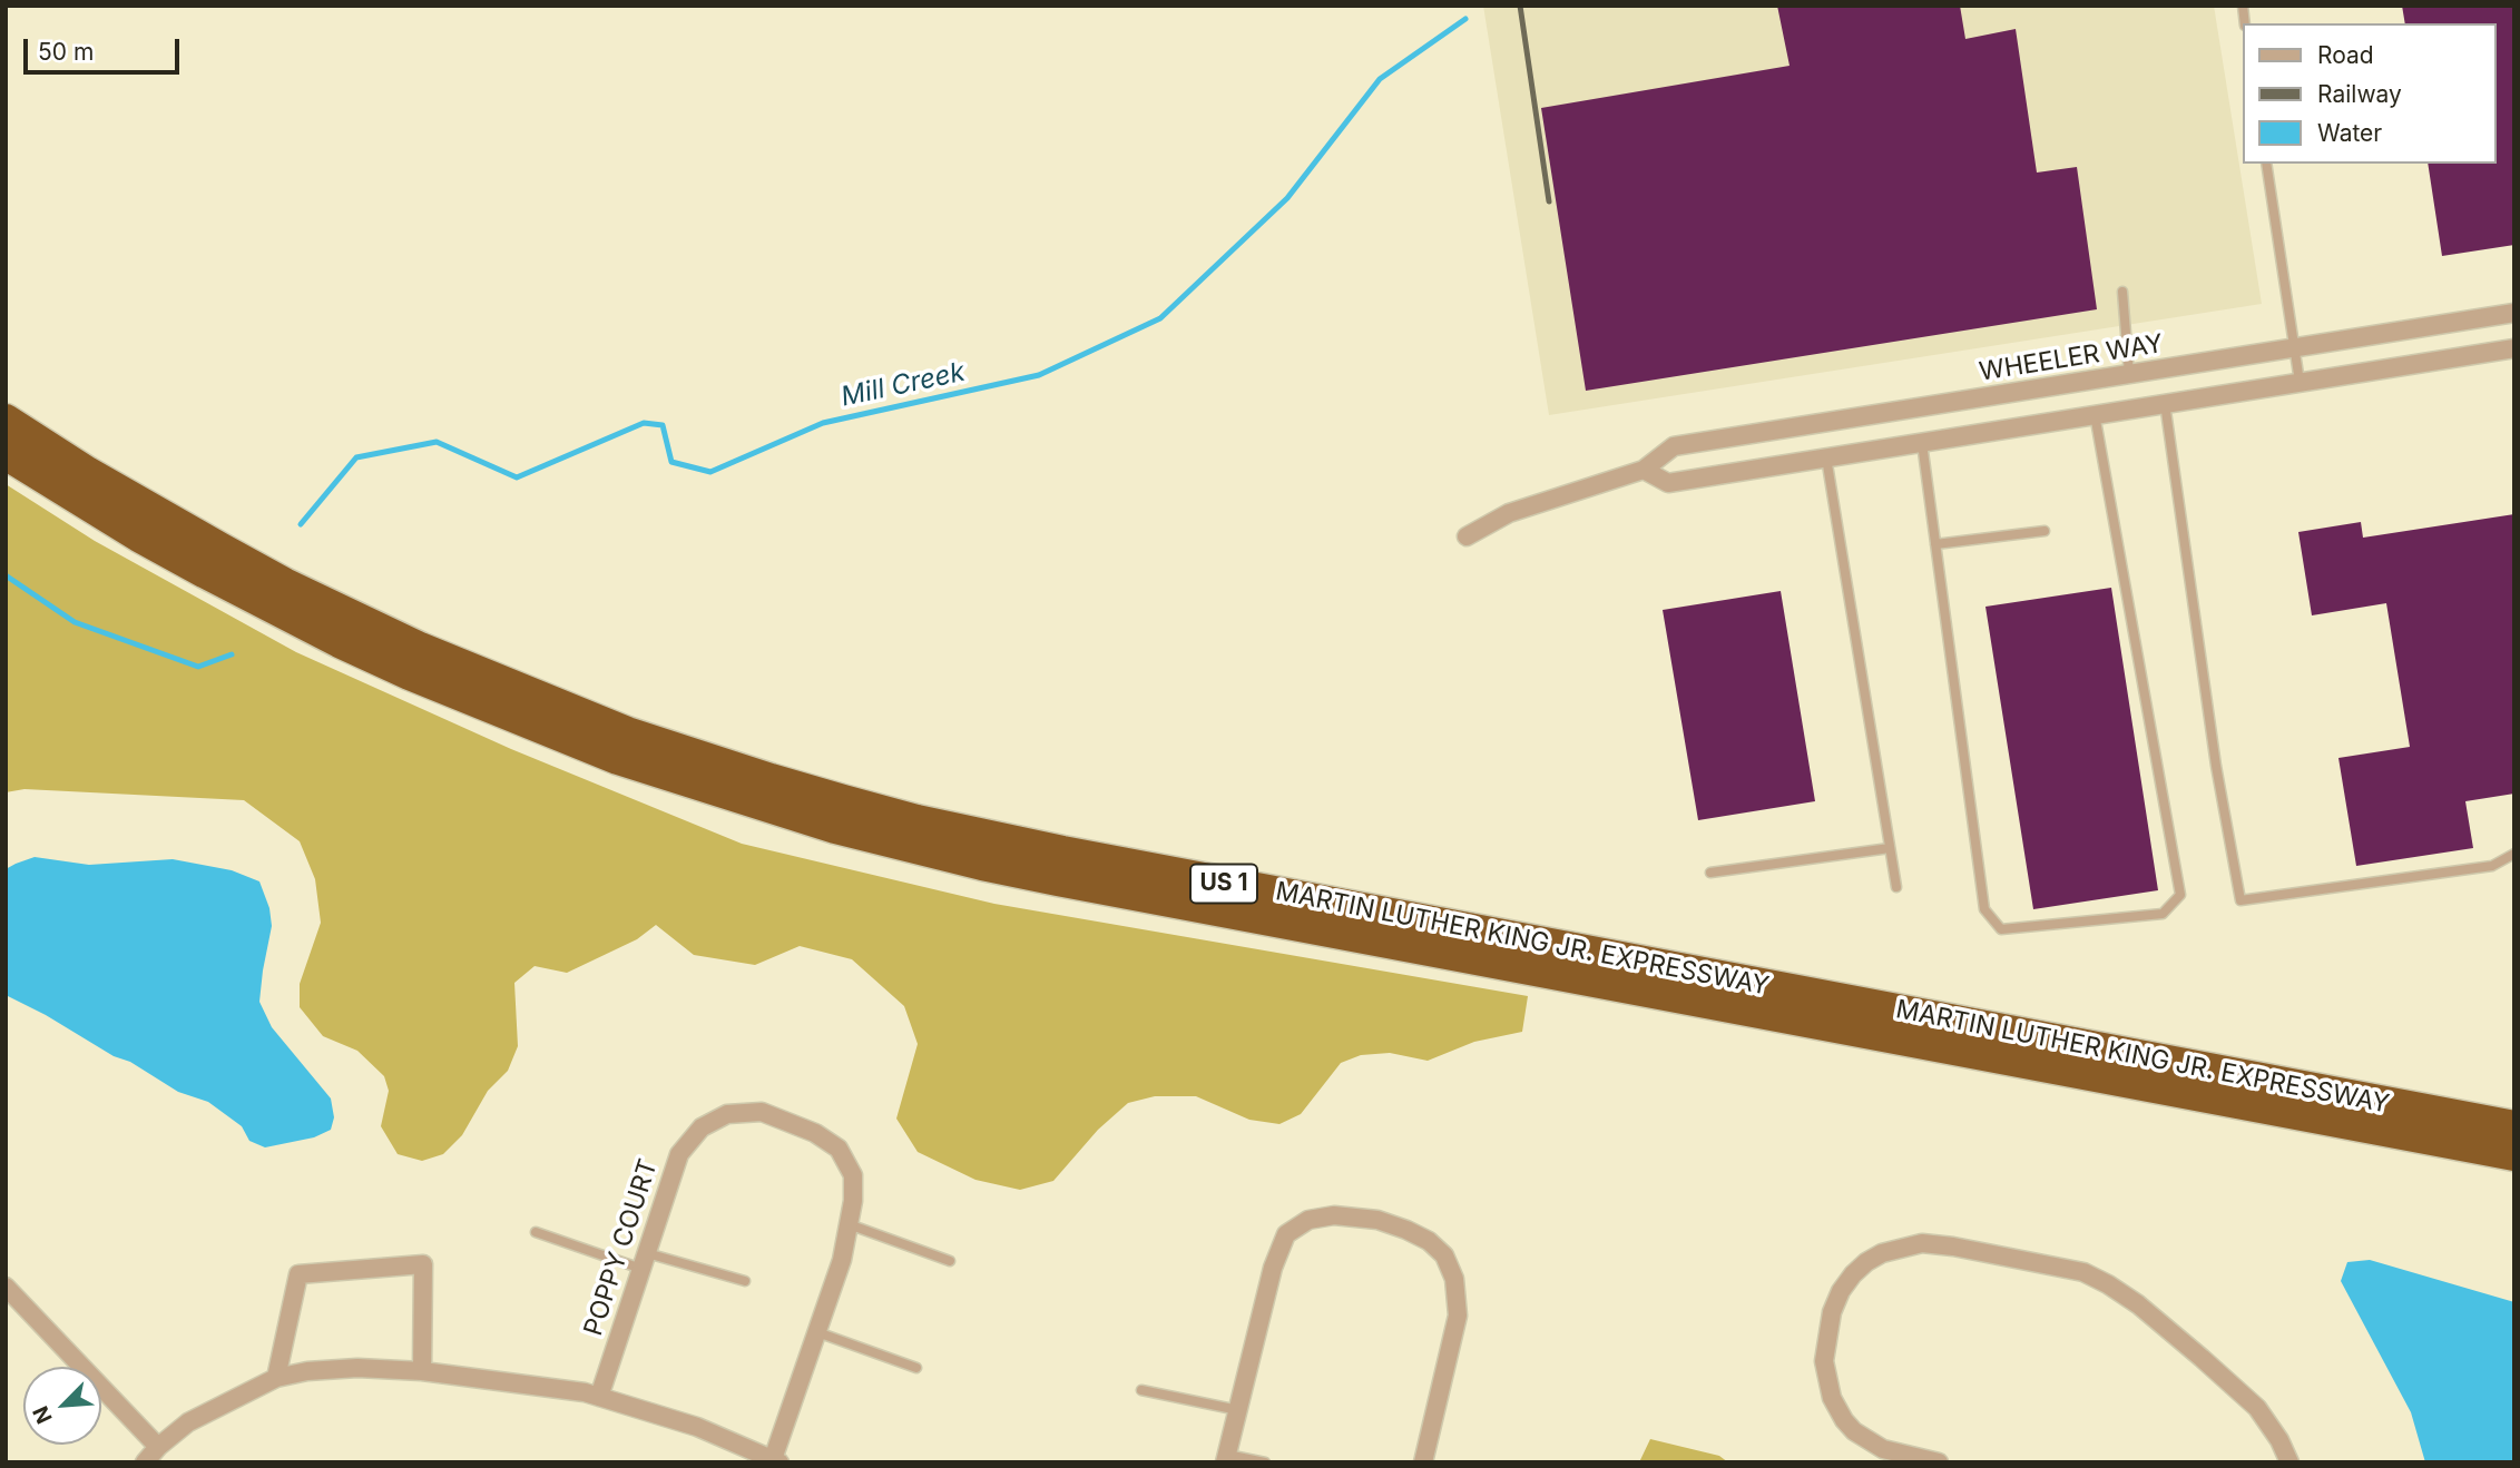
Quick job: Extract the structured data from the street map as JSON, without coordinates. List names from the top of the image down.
{
  "streets": {
    "highway": ["US 1", "MARTIN LUTHER KING JR. EXPRESSWAY"],
    "street": ["WHEELER WAY", "POPPY COURT"]
  },
  "water": ["Mill Creek"],
  "legend": ["Road", "Railway", "Water"],
  "scale_bar": "50 m",
  "north": "bottom left"
}
